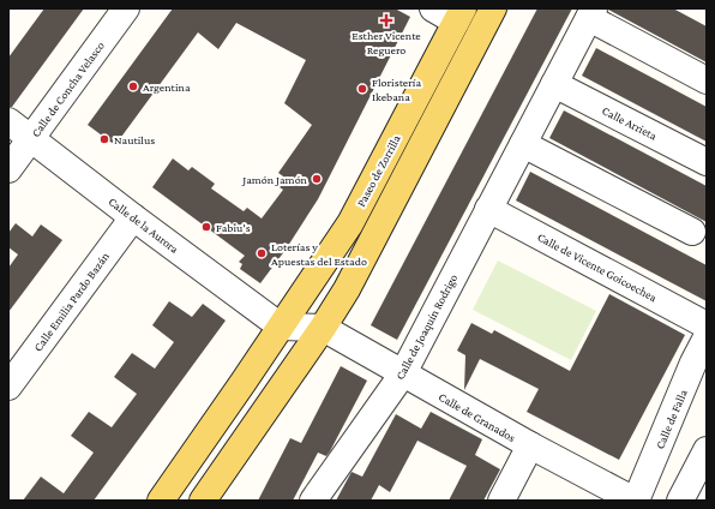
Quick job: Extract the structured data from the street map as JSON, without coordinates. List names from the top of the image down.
{
  "streets": {
    "main road": ["Paseo de Zorrilla"],
    "street": [
      "Calle de Concha Velasco",
      "Calle Arrieta",
      "Calle de la Aurora",
      "Calle de Vicente Goicoechea",
      "Calle Emilia Pardo Bazán",
      "Calle de Joaquín Rodrigo",
      "Calle de Granados",
      "Calle de Falla"
    ]
  },
  "crossings": [
    ["Calle de Concha Velasco", "Calle de la Aurora"],
    ["Calle Arrieta", "Calle de Joaquín Rodrigo"],
    ["Paseo de Zorrilla", "Calle de la Aurora"],
    ["Calle de la Aurora", "Calle Emilia Pardo Bazán"],
    ["Calle de Vicente Goicoechea", "Calle de Joaquín Rodrigo"],
    ["Calle de Joaquín Rodrigo", "Calle de Granados"],
    ["Calle de Granados", "Calle de Falla"]
  ],
  "places": {
    "health": ["Esther Vicente Reguero"],
    "other": [
      "Argentina",
      "Floristería Ikebana",
      "Nautilus",
      "Jamón Jamón",
      "Fabiu's",
      "Loterías y Apuestas del Estado"
    ]
  }
}
